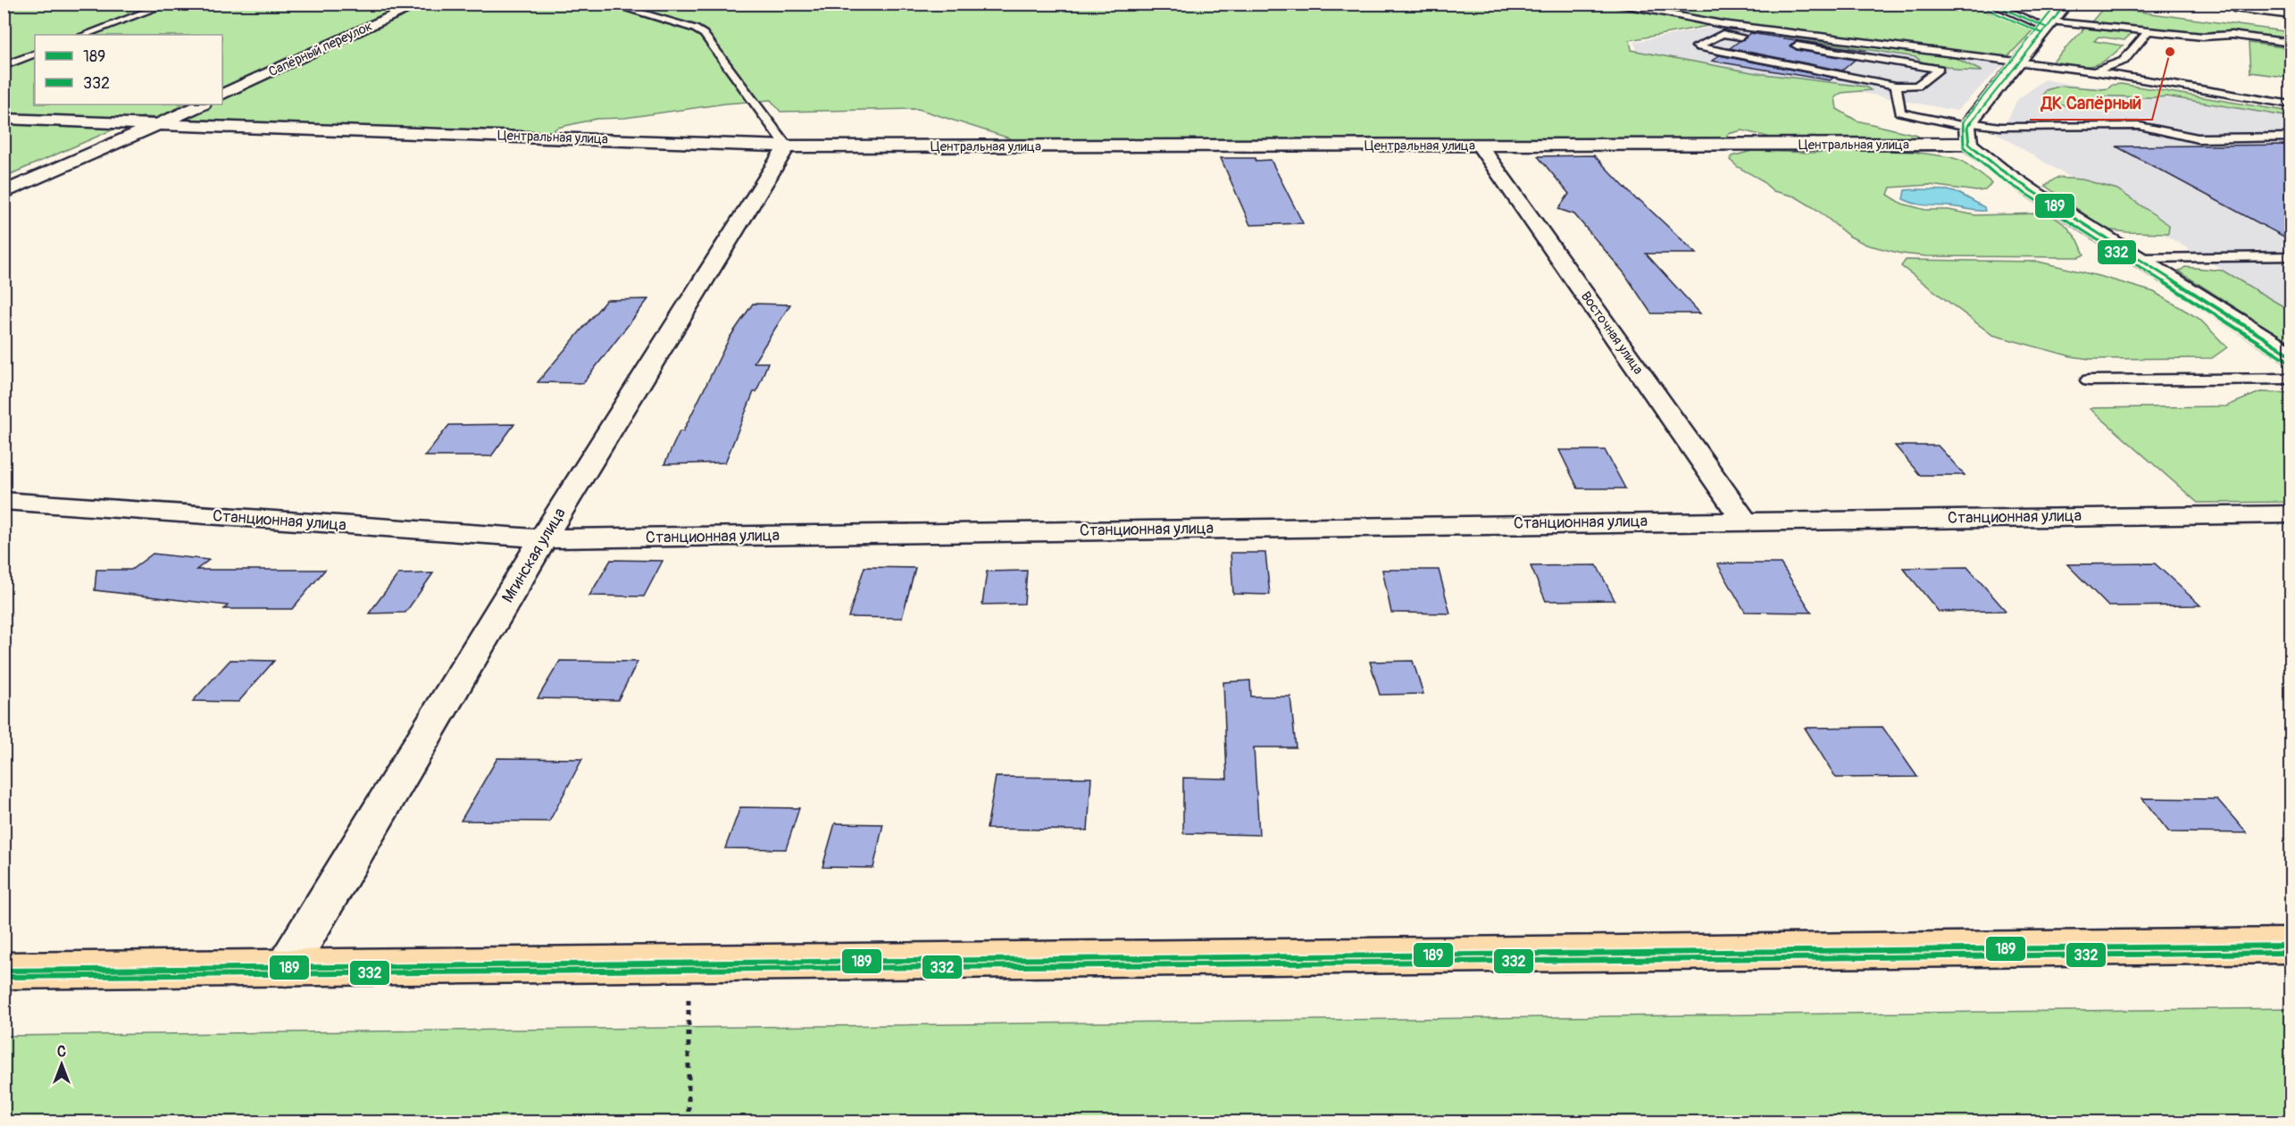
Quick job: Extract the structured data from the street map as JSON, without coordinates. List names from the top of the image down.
{
  "streets": {
    "street": [
      "Сапёрный переулок",
      "Центральная улица",
      "Восточная улица",
      "Станционная улица",
      "Мгинская улица"
    ]
  },
  "crossings": [
    ["Центральная улица", "Восточная улица"],
    ["Центральная улица", "Мгинская улица"],
    ["Восточная улица", "Станционная улица"],
    ["Станционная улица", "Мгинская улица"]
  ],
  "places": ["ДК Сапёрный"],
  "lines": ["transit line 189", "transit line 332"],
  "legend": ["189", "332"],
  "north": "top"
}
